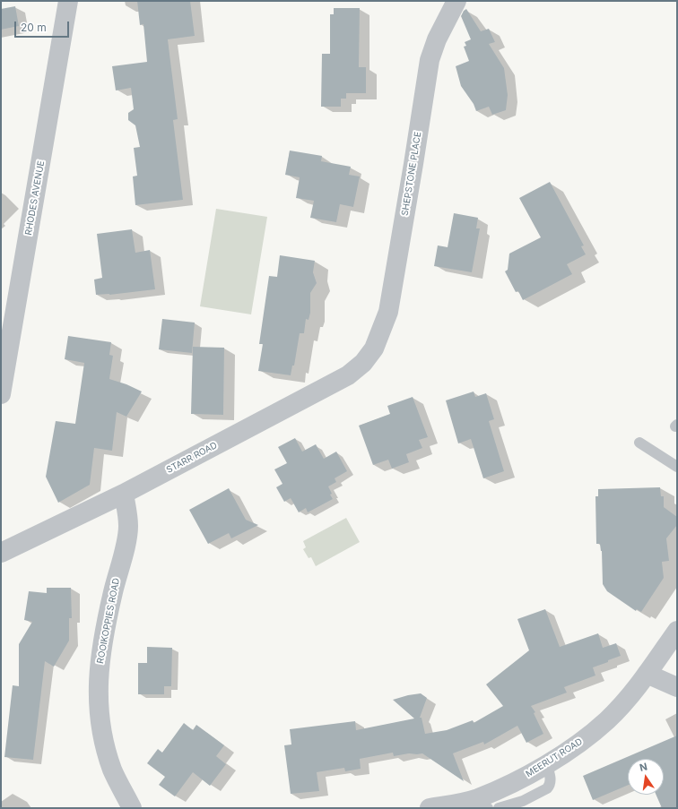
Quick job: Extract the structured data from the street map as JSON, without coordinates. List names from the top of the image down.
{
  "streets": {
    "street": [
      "SHEPSTONE PLACE",
      "RHODES AVENUE",
      "STARR ROAD",
      "ROOIKOPPIES ROAD",
      "MEERUT ROAD"
    ]
  },
  "crossings": [
    ["SHEPSTONE PLACE", "STARR ROAD"],
    ["STARR ROAD", "ROOIKOPPIES ROAD"]
  ],
  "scale_bar": "20 m",
  "north": "top"
}
